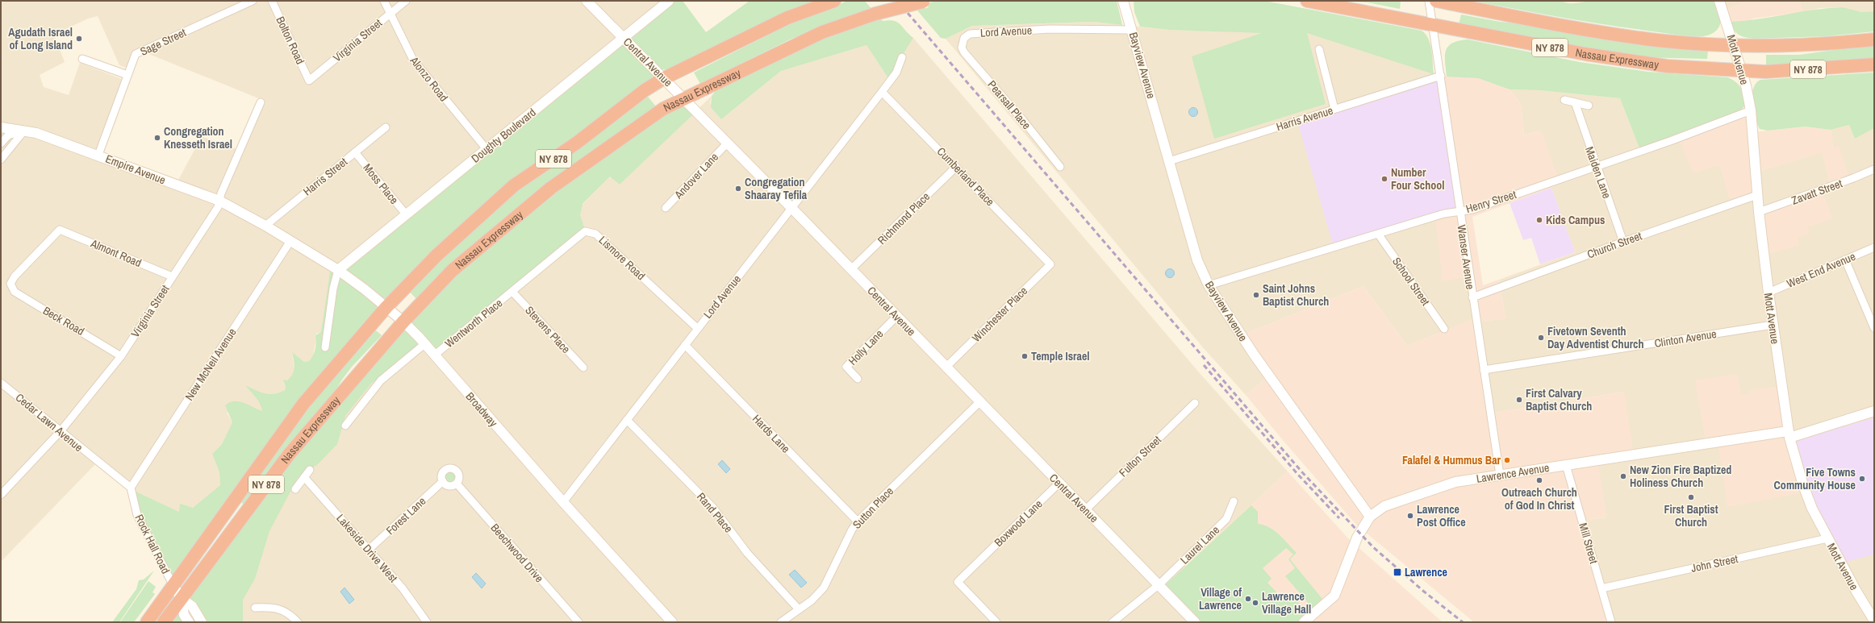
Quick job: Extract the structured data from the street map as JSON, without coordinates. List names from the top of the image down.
{
  "streets": {
    "highway": ["NY 878", "Nassau Expressway"],
    "street": [
      "Lord Avenue",
      "Bolton Road",
      "Virginia Street",
      "Sage Street",
      "Mott Avenue",
      "Central Avenue",
      "Bayview Avenue",
      "Alonzo Road",
      "Pearsall Place",
      "Harris Avenue",
      "Doughty Boulevard",
      "Empire Avenue",
      "Maiden Lane",
      "Andover Lane",
      "Harris Street",
      "Cumberland Place",
      "Moss Place",
      "Zavatt Street",
      "Henry Street",
      "Richmond Place",
      "Church Street",
      "Almont Road",
      "Wanser Avenue",
      "Lismore Road",
      "West End Avenue",
      "School Street",
      "Winchester Place",
      "Beck Road",
      "Wentworth Place",
      "Stevens Place",
      "Clinton Avenue",
      "Holly Lane",
      "New McNeil Avenue",
      "Broadway",
      "Cedar Lawn Avenue",
      "Hards Lane",
      "Fulton Street",
      "Lawrence Avenue",
      "Sutton Place",
      "Rand Place",
      "Forest Lane",
      "Boxwood Lane",
      "Mill Street",
      "Rock Hall Road",
      "Laurel Lane",
      "Lakeside Drive West",
      "Beechwood Drive",
      "John Street"
    ]
  },
  "crossings": [
    ["Lord Avenue", "Central Avenue"],
    ["Lord Avenue", "Bayview Avenue"],
    ["Lord Avenue", "Pearsall Place"],
    ["Lord Avenue", "Cumberland Place"],
    ["Lord Avenue", "Lismore Road"],
    ["Lord Avenue", "Broadway"],
    ["Lord Avenue", "Hards Lane"],
    ["Lord Avenue", "Rand Place"],
    ["Bolton Road", "Virginia Street"],
    ["Virginia Street", "Alonzo Road"],
    ["Virginia Street", "Empire Avenue"],
    ["Virginia Street", "Almont Road"],
    ["Virginia Street", "Beck Road"],
    ["Virginia Street", "Cedar Lawn Avenue"],
    ["Sage Street", "Empire Avenue"],
    ["NY 878", "Mott Avenue"],
    ["Nassau Expressway", "Mott Avenue"],
    ["Nassau Expressway", "Central Avenue"],
    ["Nassau Expressway", "Wanser Avenue"],
    ["Nassau Expressway", "Broadway"],
    ["Nassau Expressway", "Rock Hall Road"],
    ["Mott Avenue", "Zavatt Street"],
    ["Mott Avenue", "Henry Street"],
    ["Mott Avenue", "Church Street"],
    ["Mott Avenue", "West End Avenue"],
    ["Mott Avenue", "Clinton Avenue"],
    ["Mott Avenue", "Lawrence Avenue"],
    ["Mott Avenue", "John Street"],
    ["Central Avenue", "Doughty Boulevard"],
    ["Central Avenue", "Andover Lane"],
    ["Central Avenue", "Richmond Place"],
    ["Central Avenue", "Winchester Place"],
    ["Central Avenue", "Holly Lane"],
    ["Central Avenue", "Fulton Street"],
    ["Central Avenue", "Sutton Place"],
    ["Central Avenue", "Boxwood Lane"],
    ["Central Avenue", "Laurel Lane"],
    ["Bayview Avenue", "Harris Avenue"],
    ["Bayview Avenue", "Henry Street"],
    ["Bayview Avenue", "Lawrence Avenue"],
    ["Alonzo Road", "Doughty Boulevard"],
    ["Harris Avenue", "Wanser Avenue"],
    ["Doughty Boulevard", "Moss Place"],
    ["Doughty Boulevard", "Broadway"],
    ["Empire Avenue", "Harris Street"],
    ["Empire Avenue", "Broadway"],
    ["Maiden Lane", "Henry Street"],
    ["Maiden Lane", "Church Street"],
    ["Harris Street", "Moss Place"],
    ["Harris Street", "Broadway"],
    ["Cumberland Place", "Richmond Place"],
    ["Cumberland Place", "Winchester Place"],
    ["Henry Street", "Wanser Avenue"],
    ["Henry Street", "School Street"],
    ["Church Street", "Wanser Avenue"],
    ["Almont Road", "Beck Road"],
    ["Wanser Avenue", "Clinton Avenue"],
    ["Wanser Avenue", "Lawrence Avenue"],
    ["Lismore Road", "Wentworth Place"],
    ["Lismore Road", "Stevens Place"],
    ["Wentworth Place", "Stevens Place"],
    ["Wentworth Place", "Broadway"],
    ["New McNeil Avenue", "Broadway"],
    ["New McNeil Avenue", "Cedar Lawn Avenue"],
    ["New McNeil Avenue", "Rock Hall Road"],
    ["Cedar Lawn Avenue", "Rock Hall Road"],
    ["Hards Lane", "Sutton Place"],
    ["Lawrence Avenue", "Mill Street"],
    ["Sutton Place", "Rand Place"],
    ["Forest Lane", "Lakeside Drive West"],
    ["Forest Lane", "Beechwood Drive"],
    ["Mill Street", "John Street"]
  ],
  "places": {
    "other": [
      "Agudath Israel of Long Island",
      "Congregation Knesseth Israel",
      "Number Four School",
      "Congregation Shaaray Tefila",
      "Kids Campus",
      "Saint Johns Baptist Church",
      "Fivetown Seventh Day Adventist Church",
      "Temple Israel",
      "First Calvary Baptist Church",
      "Falafel & Hummus Bar",
      "New Zion Fire Baptized Holiness Church",
      "Five Towns Community House",
      "Outreach Church of God In Christ",
      "First Baptist Church",
      "Lawrence Post Office",
      "Village of Lawrence",
      "Lawrence Village Hall"
    ],
    "transit": ["Lawrence"]
  }
}
